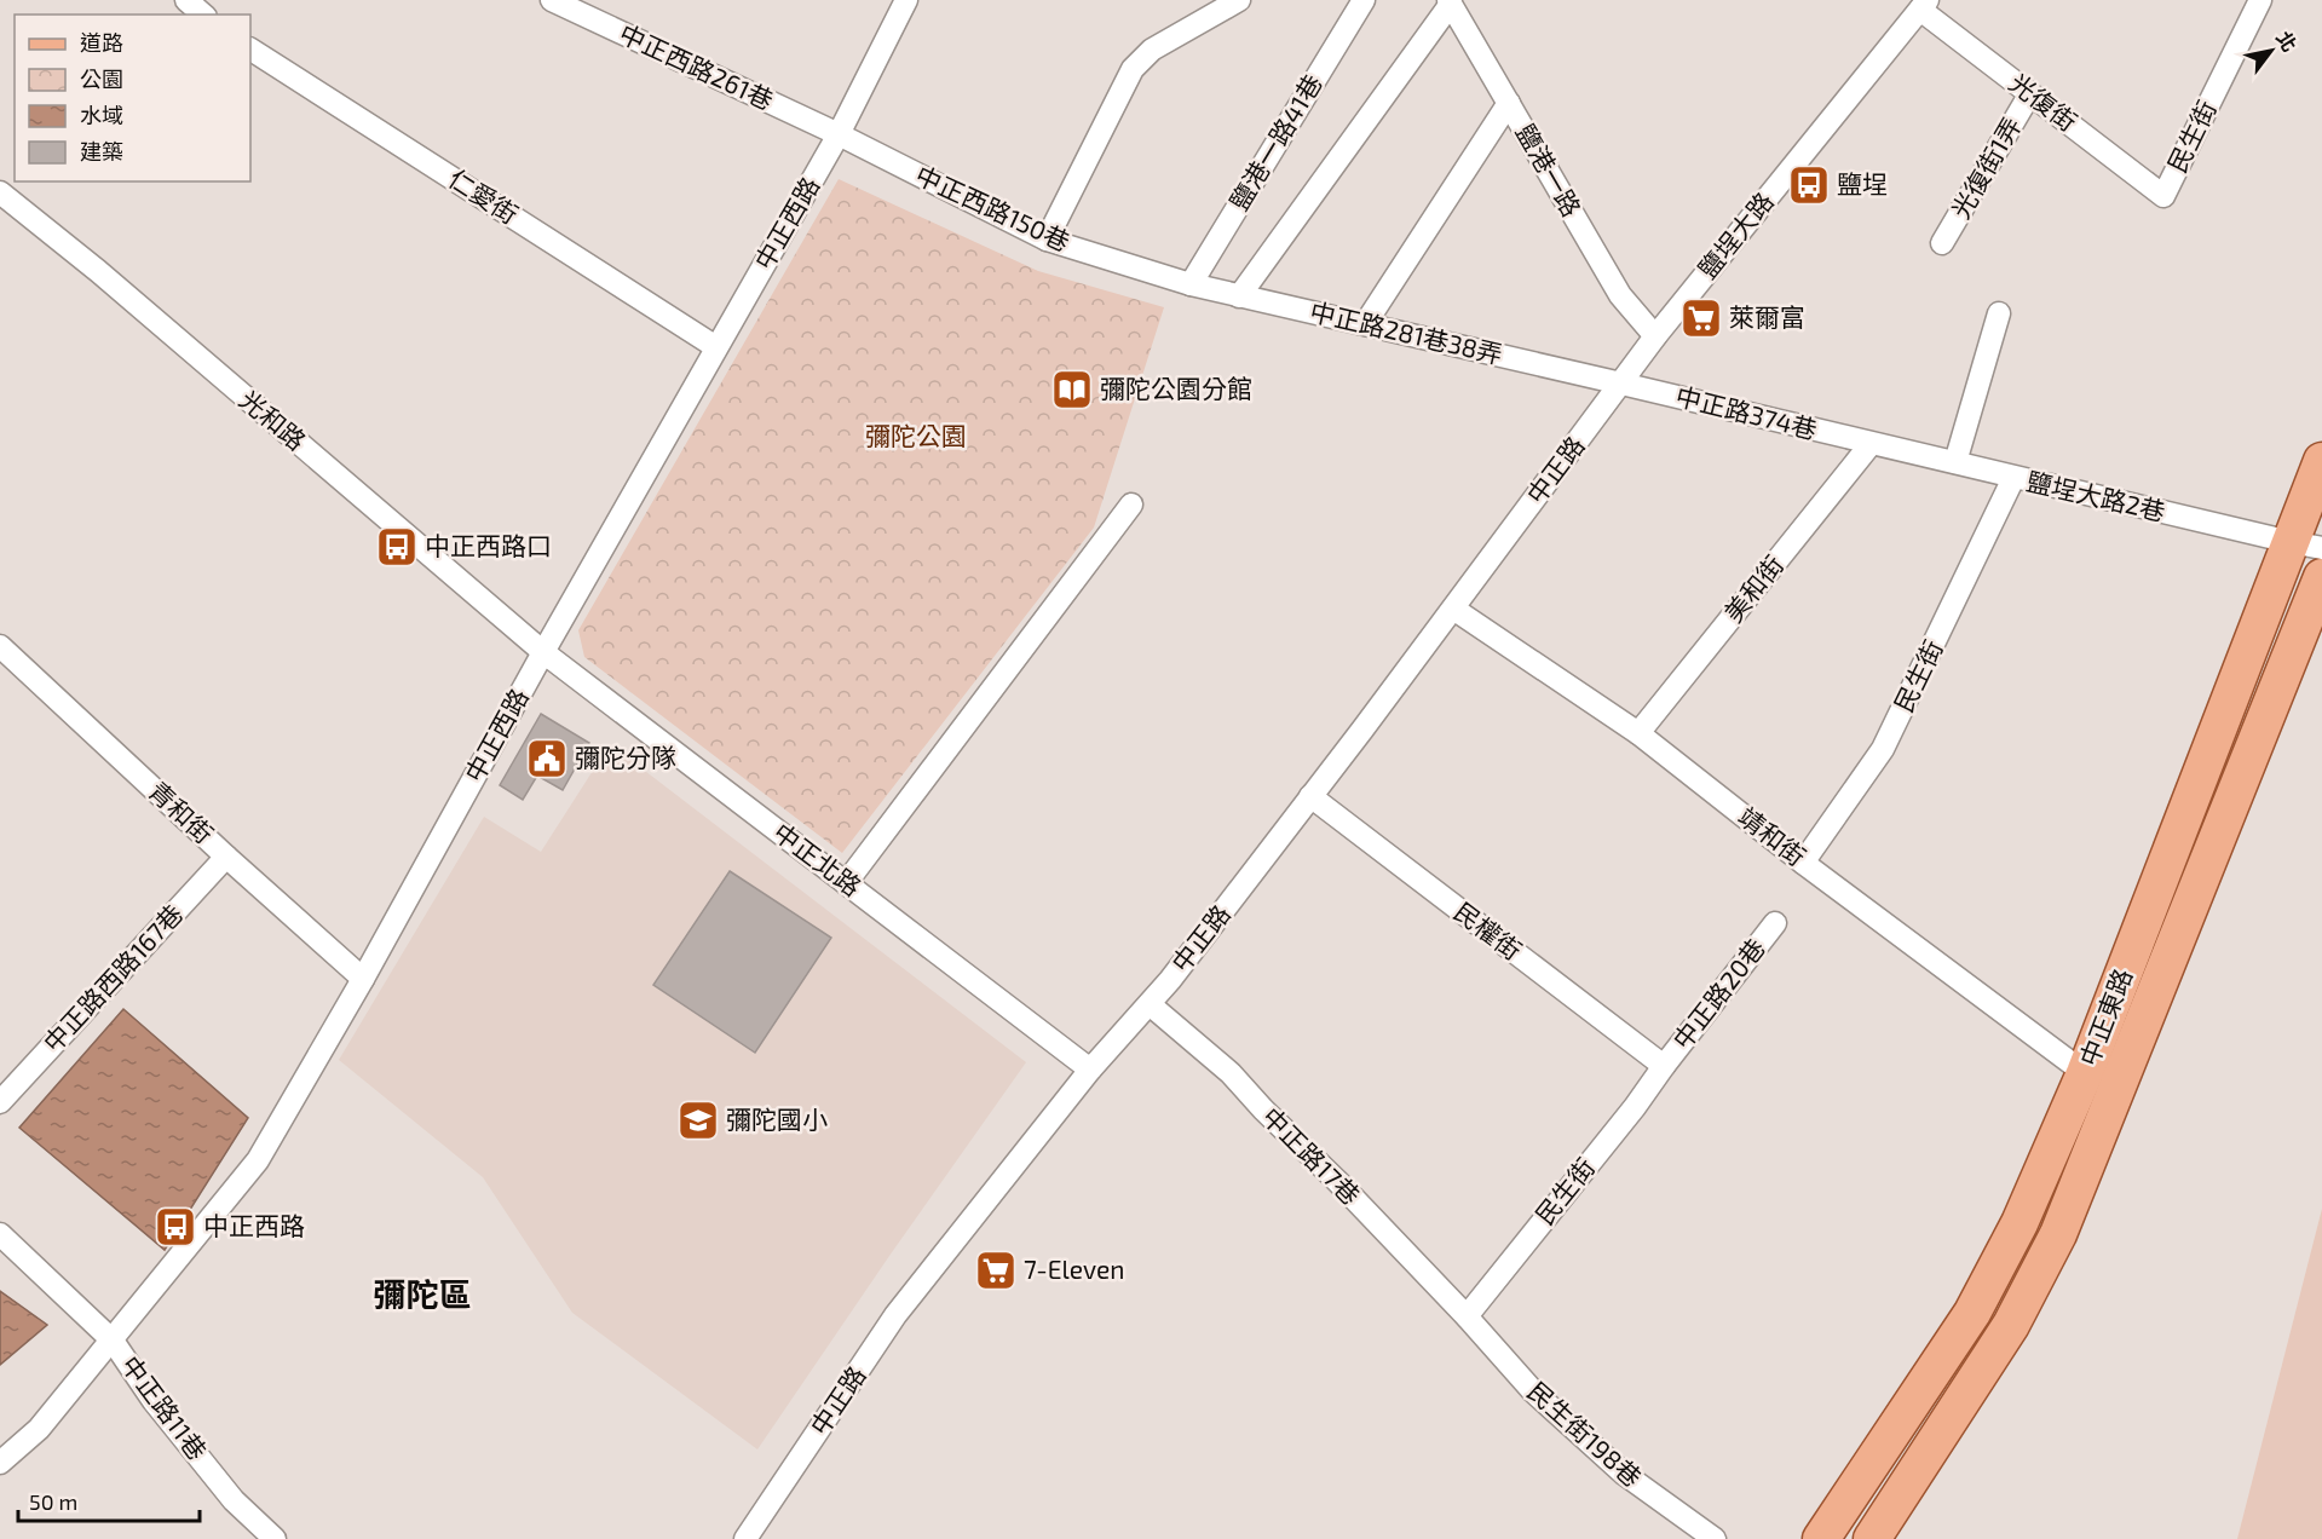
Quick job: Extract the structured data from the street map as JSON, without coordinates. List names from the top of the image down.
{
  "streets": {
    "main road": ["中正東路"],
    "street": [
      "中正西路261巷",
      "光復街",
      "民生街",
      "鹽港一路41巷",
      "光復街1弄",
      "鹽港一路",
      "仁愛街",
      "中正西路150巷",
      "中正西路",
      "鹽埕大路",
      "中正路281巷38弄",
      "中正路374巷",
      "光和路",
      "中正路",
      "鹽埕大路2巷",
      "美和街",
      "青和街",
      "靖和街",
      "中正北路",
      "民權街",
      "中正路西路167巷",
      "中正路20巷",
      "中正路17巷",
      "中正路11巷",
      "民生街198巷"
    ]
  },
  "crossings": [
    ["中正西路261巷", "中正西路150巷"],
    ["中正西路261巷", "中正西路"],
    ["光復街", "民生街"],
    ["光復街", "光復街1弄"],
    ["光復街", "鹽埕大路"],
    ["民生街", "鹽埕大路2巷"],
    ["民生街", "靖和街"],
    ["民生街", "民權街"],
    ["民生街", "中正路20巷"],
    ["民生街", "中正路17巷"],
    ["民生街", "民生街198巷"],
    ["鹽港一路41巷", "中正西路150巷"],
    ["鹽港一路41巷", "中正路281巷38弄"],
    ["鹽港一路", "鹽埕大路"],
    ["鹽港一路", "中正路"],
    ["仁愛街", "中正西路"],
    ["中正西路150巷", "中正西路"],
    ["中正西路150巷", "中正路281巷38弄"],
    ["中正西路", "光和路"],
    ["中正西路", "青和街"],
    ["中正西路", "中正北路"],
    ["中正西路", "中正路11巷"],
    ["鹽埕大路", "中正路"],
    ["中正路281巷38弄", "中正路374巷"],
    ["中正路281巷38弄", "中正路"],
    ["中正路374巷", "中正路"],
    ["中正路374巷", "鹽埕大路2巷"],
    ["中正路374巷", "美和街"],
    ["光和路", "中正北路"],
    ["中正路", "靖和街"],
    ["中正路", "中正北路"],
    ["中正路", "民權街"],
    ["中正路", "中正路17巷"],
    ["鹽埕大路2巷", "美和街"],
    ["鹽埕大路2巷", "中正東路"],
    ["美和街", "靖和街"],
    ["青和街", "中正路西路167巷"],
    ["靖和街", "中正東路"],
    ["民權街", "中正路20巷"],
    ["中正路17巷", "民生街198巷"]
  ],
  "districts": ["彌陀區"],
  "parks": ["彌陀公園"],
  "places": {
    "bus stop": ["鹽埕", "中正西路口", "中正西路"],
    "supermarket": ["萊爾富", "7-Eleven"],
    "library": ["彌陀公園分館"],
    "public building": ["彌陀分隊"],
    "school or university": ["彌陀國小"]
  },
  "legend": [
    "道路",
    "公園",
    "水域",
    "建築"
  ],
  "scale_bar": "50 m",
  "north": "top right"
}
